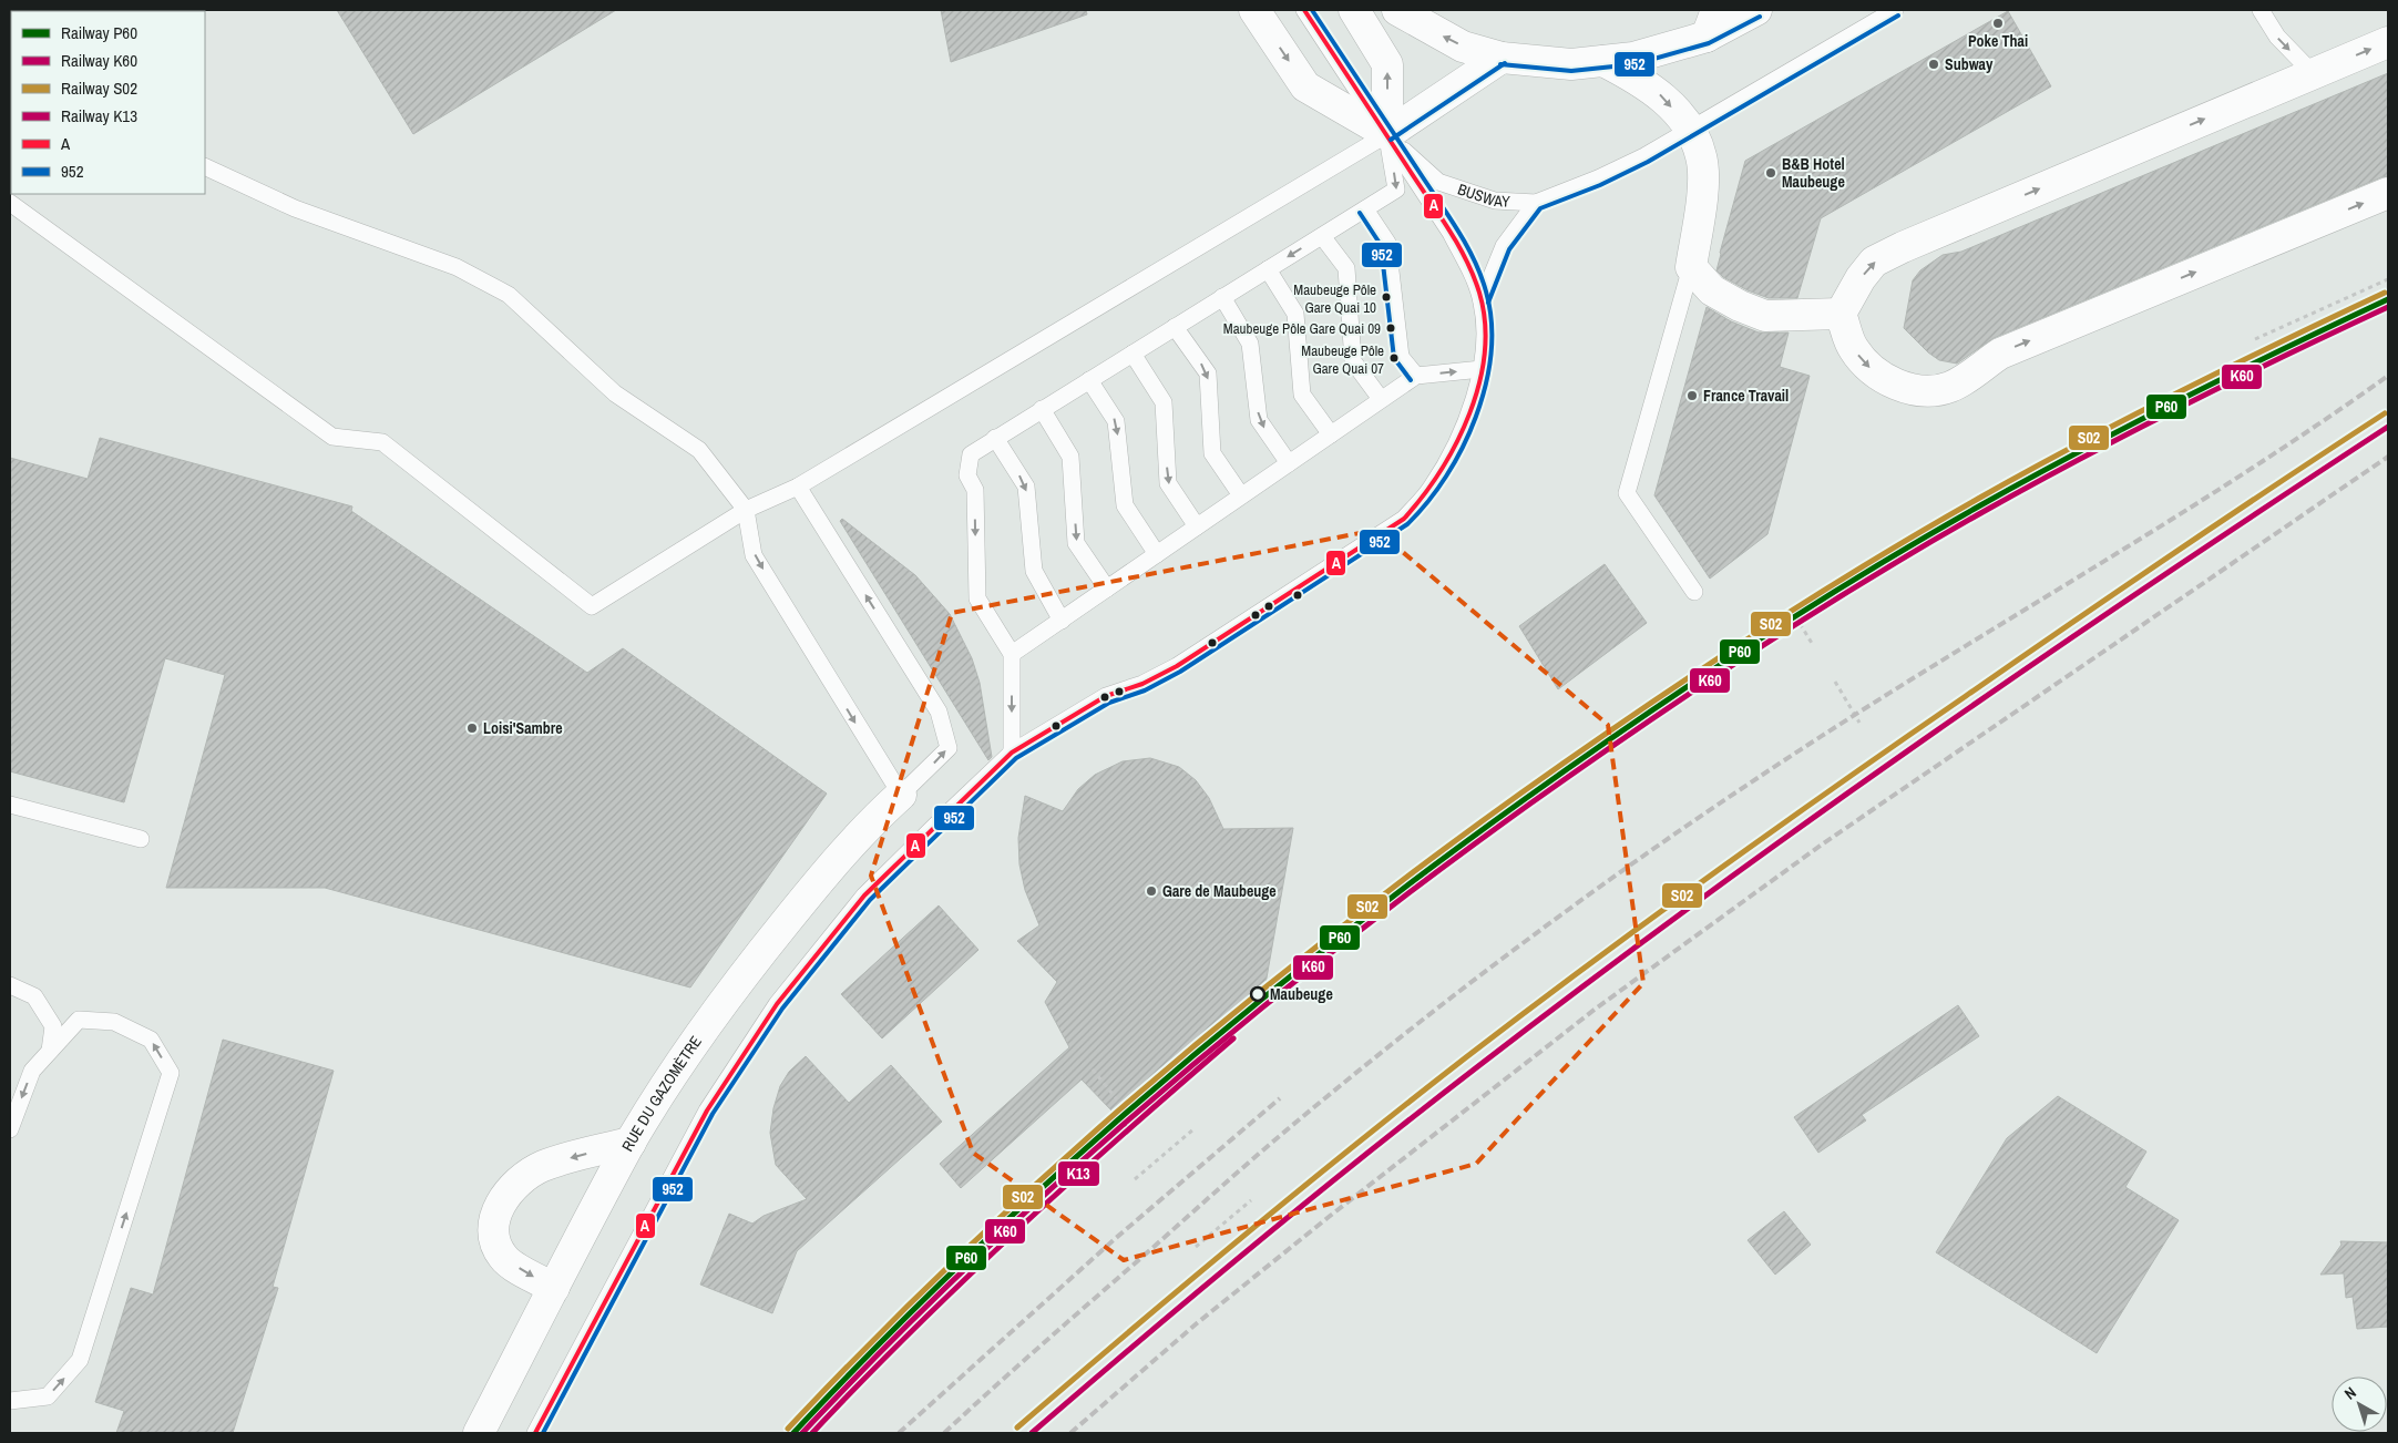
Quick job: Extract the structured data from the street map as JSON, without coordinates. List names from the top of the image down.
{
  "streets": {
    "street": ["RUE DU GAZOMÈTRE"],
    "lane": ["BUSWAY"]
  },
  "places": [
    "Poke Thai",
    "Subway",
    "B&B Hotel Maubeuge",
    "Maubeuge Pôle Gare Quai 10",
    "Maubeuge Pôle Gare Quai 09",
    "Maubeuge Pôle Gare Quai 07",
    "France Travail",
    "Loisi'Sambre",
    "Gare de Maubeuge",
    "Maubeuge"
  ],
  "lines": [
    "transit line A",
    "transit line 952",
    "rail line S02",
    "rail line P60",
    "rail line K60",
    "rail line K13"
  ],
  "legend": [
    "Railway P60",
    "Railway K60",
    "Railway S02",
    "Railway K13",
    "A",
    "952"
  ],
  "north": "top left"
}
